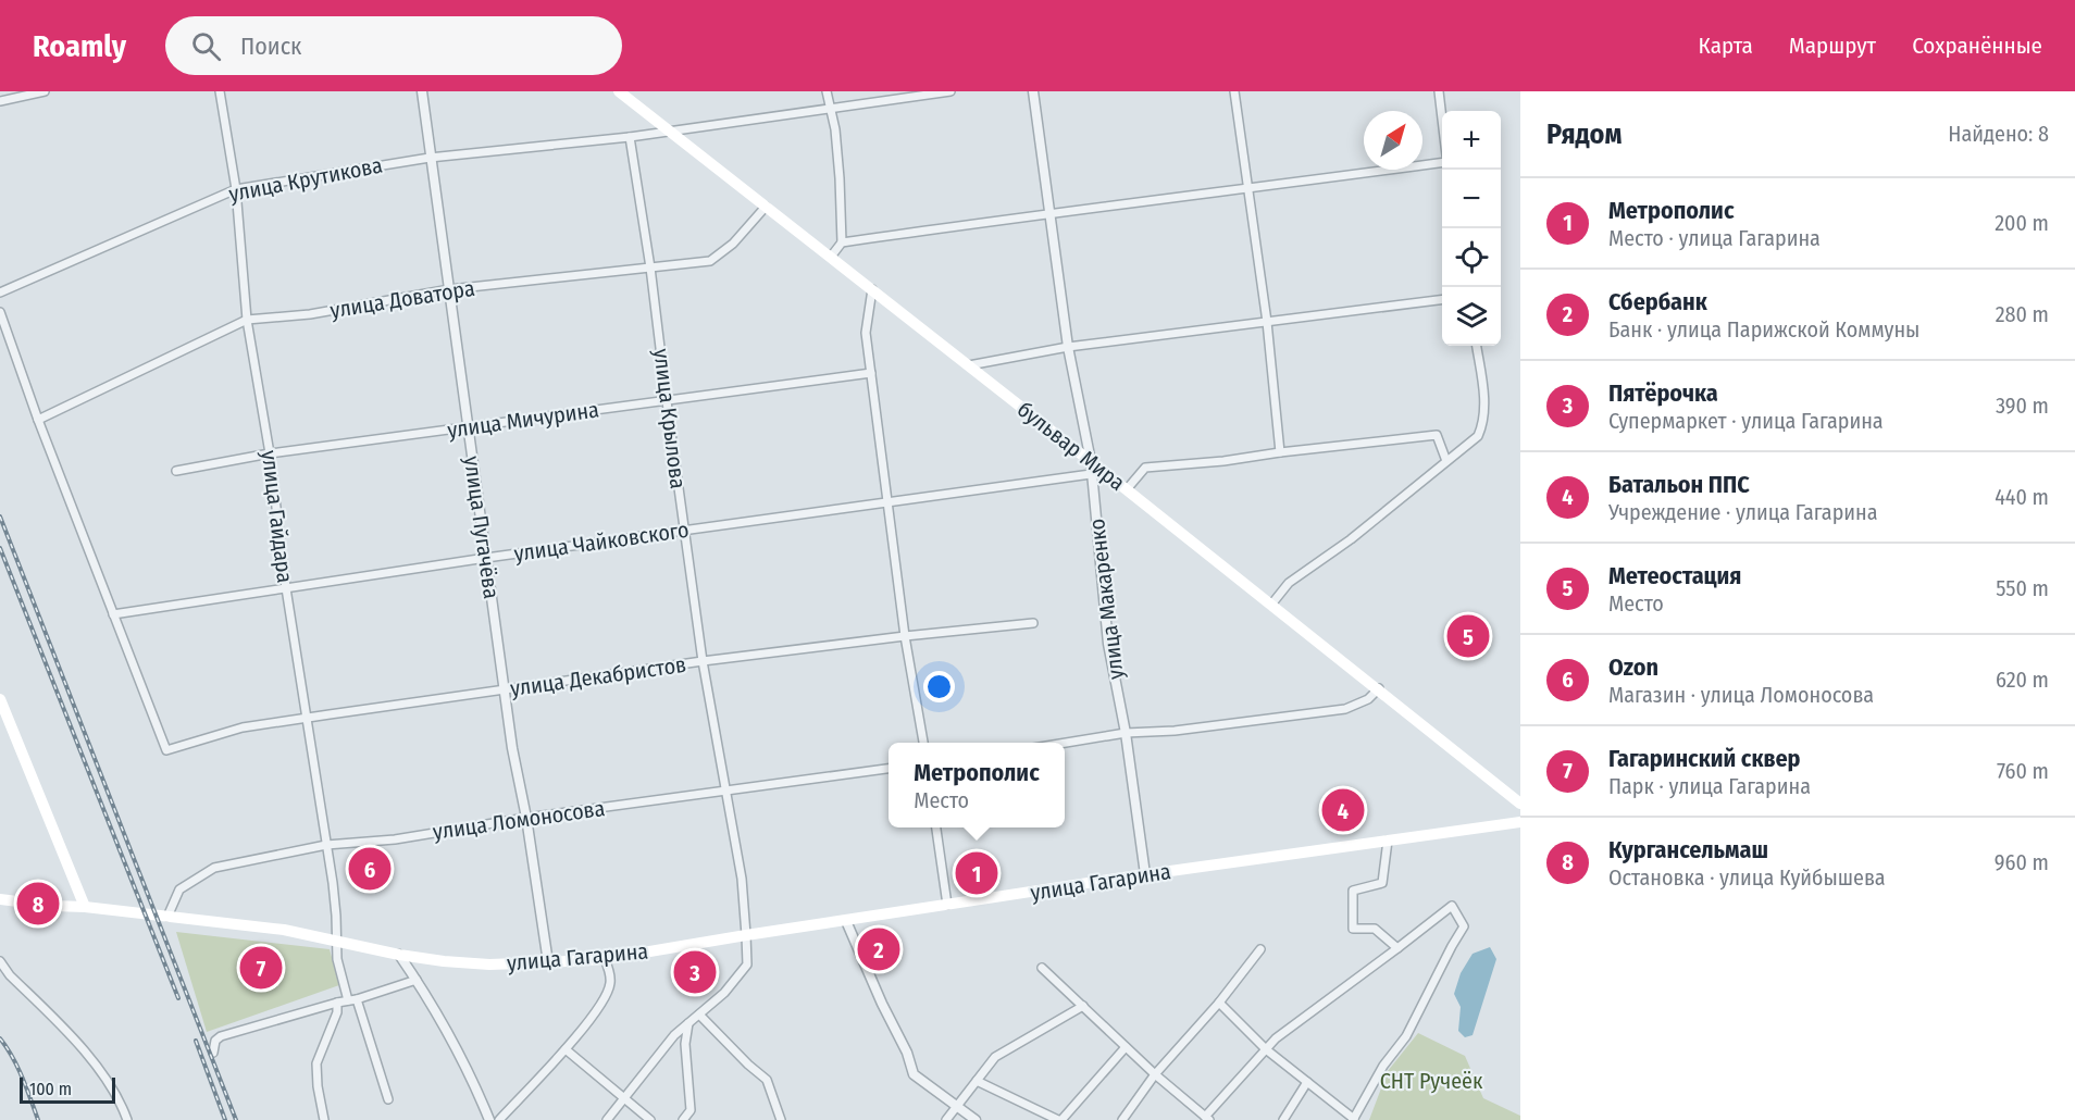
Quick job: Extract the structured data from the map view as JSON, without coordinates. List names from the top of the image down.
{
  "streets": {
    "main road": ["бульвар Мира", "улица Гагарина"],
    "street": [
      "улица Крутикова",
      "улица Доватора",
      "улица Крылова",
      "улица Мичурина",
      "улица Гайдара",
      "улица Пугачёва",
      "улица Чайковского",
      "улица Макаренко",
      "улица Декабристов",
      "улица Ломоносова"
    ]
  },
  "crossings": [
    ["улица Крутикова", "улица Крылова"],
    ["улица Крутикова", "улица Гайдара"],
    ["улица Крутикова", "улица Пугачёва"],
    ["улица Доватора", "улица Крылова"],
    ["улица Доватора", "бульвар Мира"],
    ["улица Доватора", "улица Гайдара"],
    ["улица Доватора", "улица Пугачёва"],
    ["улица Крылова", "улица Мичурина"],
    ["улица Крылова", "улица Чайковского"],
    ["улица Крылова", "улица Декабристов"],
    ["улица Крылова", "улица Ломоносова"],
    ["улица Крылова", "улица Гагарина"],
    ["улица Мичурина", "улица Гайдара"],
    ["улица Мичурина", "улица Пугачёва"],
    ["бульвар Мира", "улица Макаренко"],
    ["улица Гайдара", "улица Чайковского"],
    ["улица Гайдара", "улица Декабристов"],
    ["улица Гайдара", "улица Ломоносова"],
    ["улица Гайдара", "улица Гагарина"],
    ["улица Пугачёва", "улица Чайковского"],
    ["улица Пугачёва", "улица Декабристов"],
    ["улица Пугачёва", "улица Ломоносова"],
    ["улица Пугачёва", "улица Гагарина"],
    ["улица Чайковского", "улица Макаренко"],
    ["улица Чайковского", "улица Декабристов"],
    ["улица Макаренко", "улица Гагарина"],
    ["улица Ломоносова", "улица Гагарина"]
  ],
  "parks": ["СНТ Ручеёк"],
  "scale_bar": "100 m",
  "north": "top right",
  "page": {
    "header": "Roamly",
    "search": "Поиск",
    "nav": ["Карта", "Маршрут", "Сохранённые"],
    "heading": ["Рядом", "Найдено: 8"],
    "map_buttons": ["+", "−"],
    "list": [
      {
        "mark": "1",
        "name": "Метрополис",
        "note": "Место · улица Гагарина",
        "value": "200 m"
      },
      {
        "mark": "2",
        "name": "Сбербанк",
        "note": "Банк · улица Парижской Коммуны",
        "value": "280 m"
      },
      {
        "mark": "3",
        "name": "Пятёрочка",
        "note": "Супермаркет · улица Гагарина",
        "value": "390 m"
      },
      {
        "mark": "4",
        "name": "Батальон ППС",
        "note": "Учреждение · улица Гагарина",
        "value": "440 m"
      },
      {
        "mark": "5",
        "name": "Метеостация",
        "note": "Место",
        "value": "550 m"
      },
      {
        "mark": "6",
        "name": "Ozon",
        "note": "Магазин · улица Ломоносова",
        "value": "620 m"
      },
      {
        "mark": "7",
        "name": "Гагаринский сквер",
        "note": "Парк · улица Гагарина",
        "value": "760 m"
      },
      {
        "mark": "8",
        "name": "Кургансельмаш",
        "note": "Остановка · улица Куйбышева",
        "value": "960 m"
      }
    ],
    "pins": [
      "5",
      "4",
      "6",
      "1",
      "8",
      "2",
      "7",
      "3"
    ],
    "popup": ["Метрополис", "Место"],
    "scale": "100 m"
  }
}
